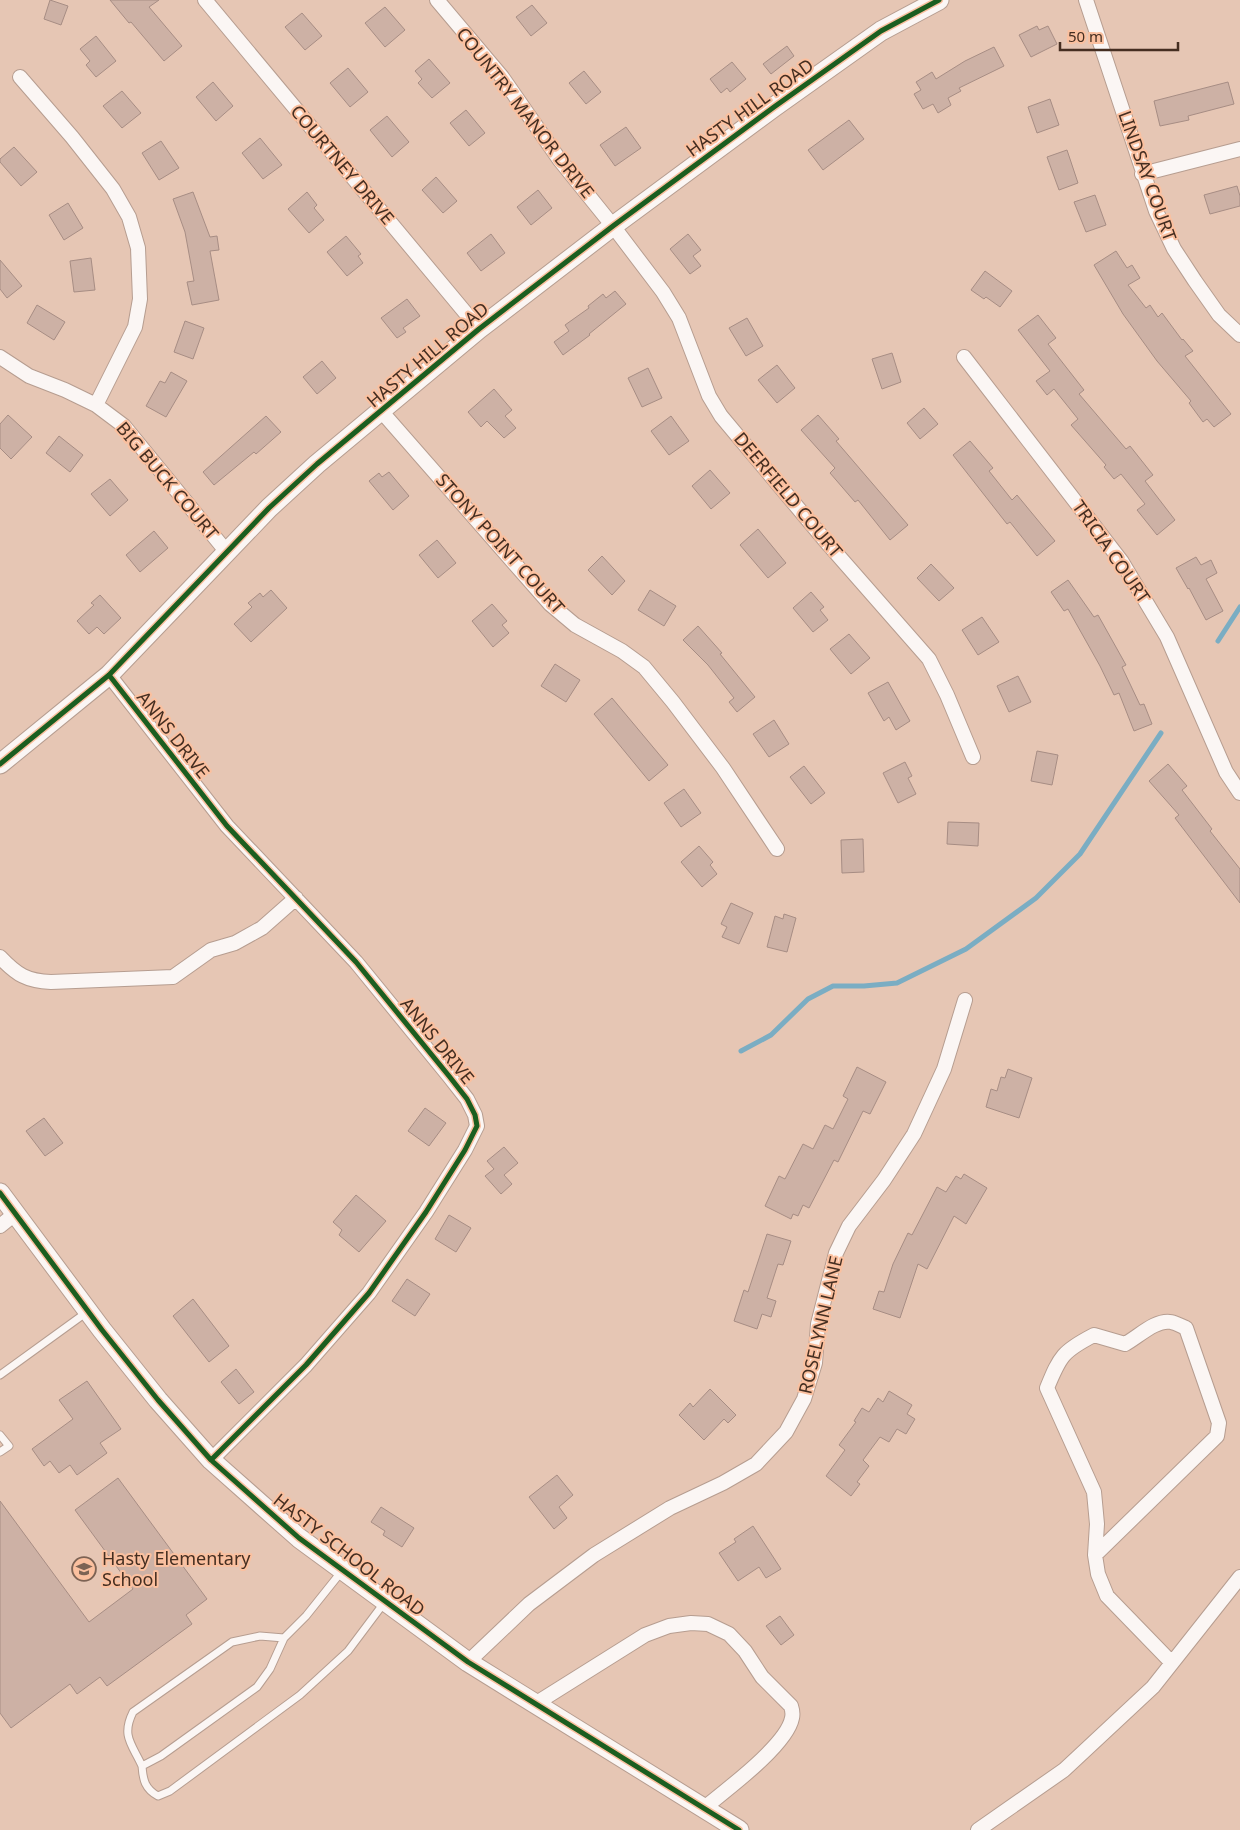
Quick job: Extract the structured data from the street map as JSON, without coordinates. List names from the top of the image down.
{
  "streets": {
    "street": [
      "HASTY HILL ROAD",
      "COUNTRY MANOR DRIVE",
      "COURTNEY DRIVE",
      "LINDSAY COURT",
      "BIG BUCK COURT",
      "DEERFIELD COURT",
      "STONY POINT COURT",
      "TRICIA COURT",
      "ANNS DRIVE",
      "ROSELYNN LANE",
      "HASTY SCHOOL ROAD"
    ]
  },
  "crossings": [
    ["HASTY HILL ROAD", "COUNTRY MANOR DRIVE"],
    ["HASTY HILL ROAD", "COURTNEY DRIVE"],
    ["HASTY HILL ROAD", "BIG BUCK COURT"],
    ["HASTY HILL ROAD", "DEERFIELD COURT"],
    ["HASTY HILL ROAD", "STONY POINT COURT"],
    ["HASTY HILL ROAD", "ANNS DRIVE"],
    ["COUNTRY MANOR DRIVE", "DEERFIELD COURT"],
    ["ANNS DRIVE", "HASTY SCHOOL ROAD"],
    ["ROSELYNN LANE", "HASTY SCHOOL ROAD"]
  ],
  "places": {
    "school or university": ["Hasty Elementary School"]
  },
  "scale_bar": "50 m"
}
